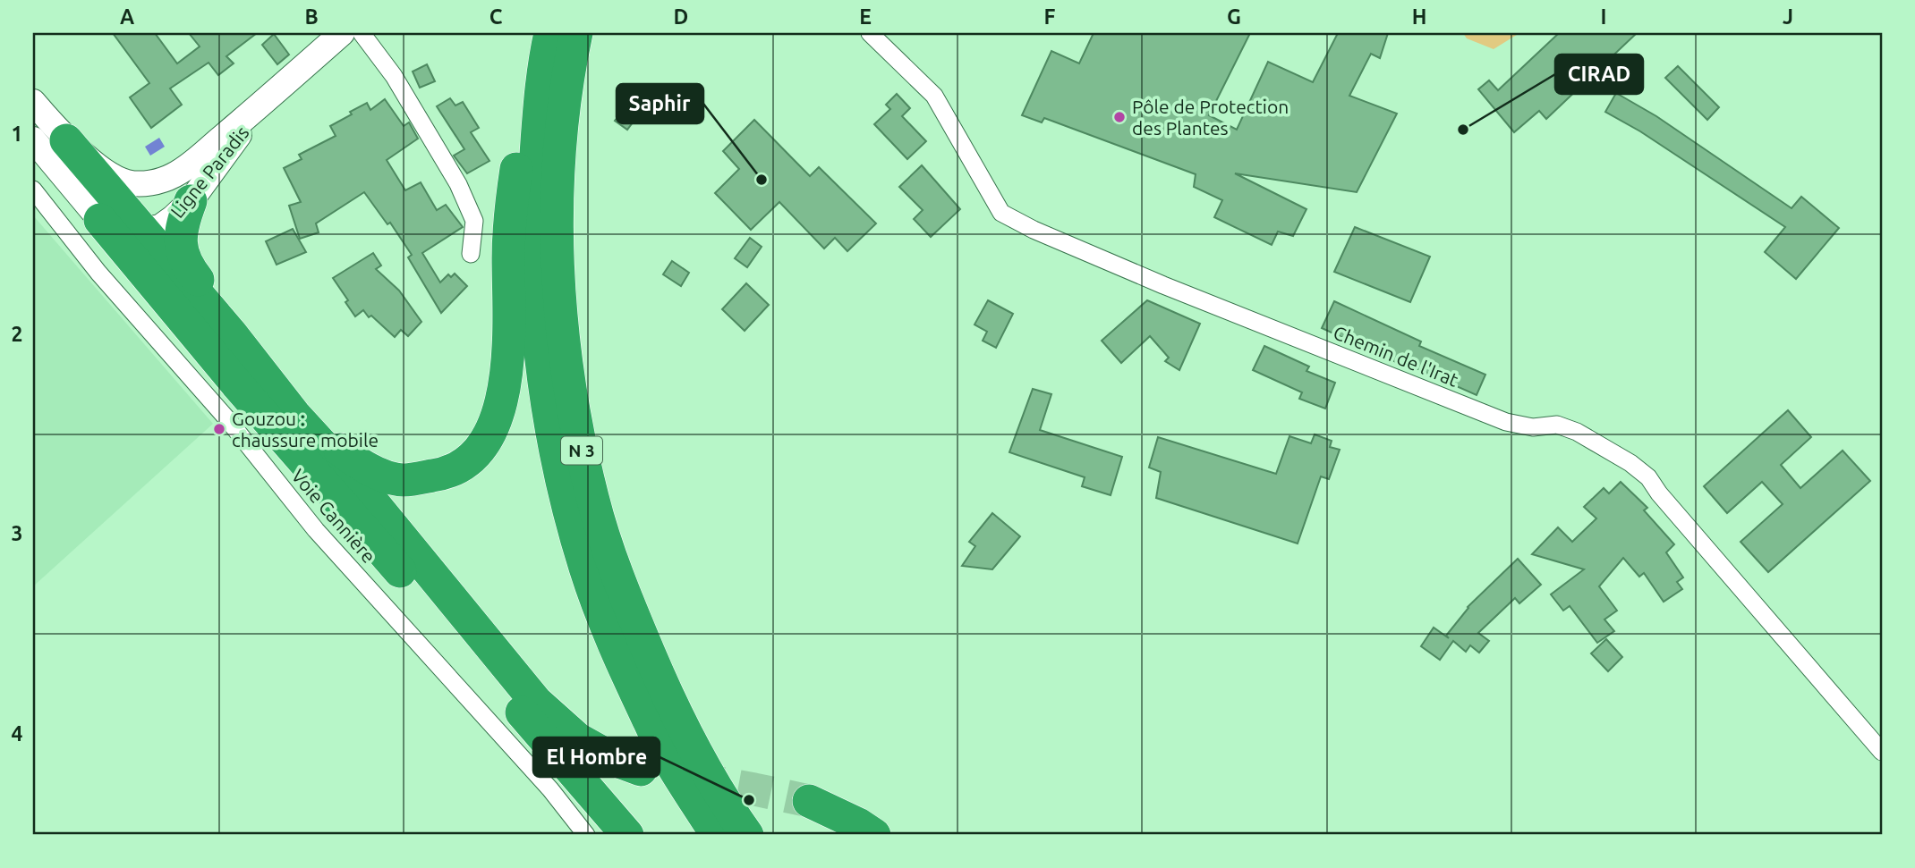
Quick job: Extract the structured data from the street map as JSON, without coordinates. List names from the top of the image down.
{
  "streets": {
    "highway": ["N 3"],
    "main road": ["Ligne Paradis"],
    "street": ["Chemin de l'Irat", "Voie Cannière"]
  },
  "places": [
    "Pôle de Protection des Plantes",
    "CIRAD",
    "Saphir",
    "Gouzou : chaussure mobile",
    "El Hombre"
  ],
  "grid": {
    "columns": [
      "A",
      "B",
      "C",
      "D",
      "E",
      "F",
      "G",
      "H",
      "I",
      "J"
    ],
    "rows": [
      "1",
      "2",
      "3",
      "4"
    ]
  }
}
